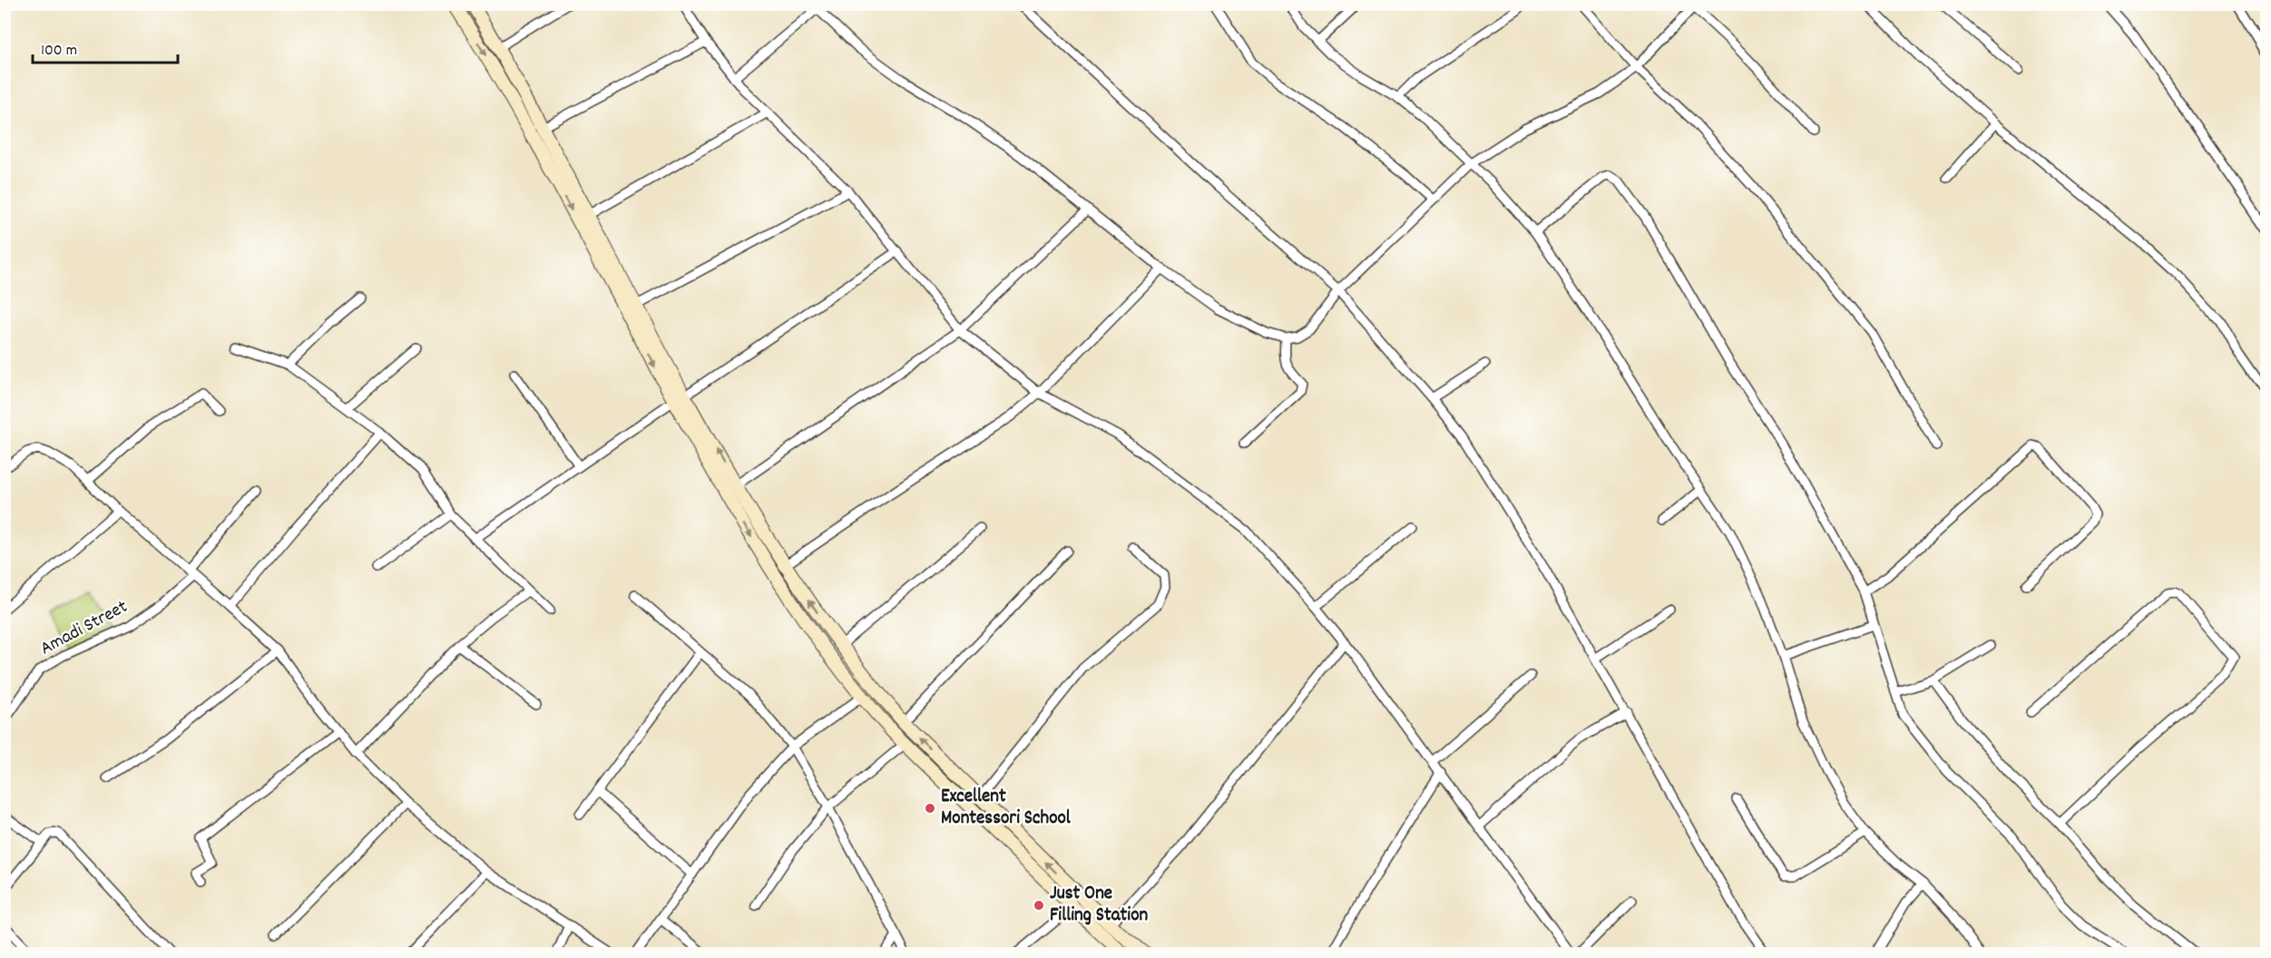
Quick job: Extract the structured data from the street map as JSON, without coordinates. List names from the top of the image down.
{
  "streets": {
    "street": ["Amadi Street"]
  },
  "places": ["Excellent Montessori School", "Just One Filling Station"],
  "scale_bar": "100 m"
}
